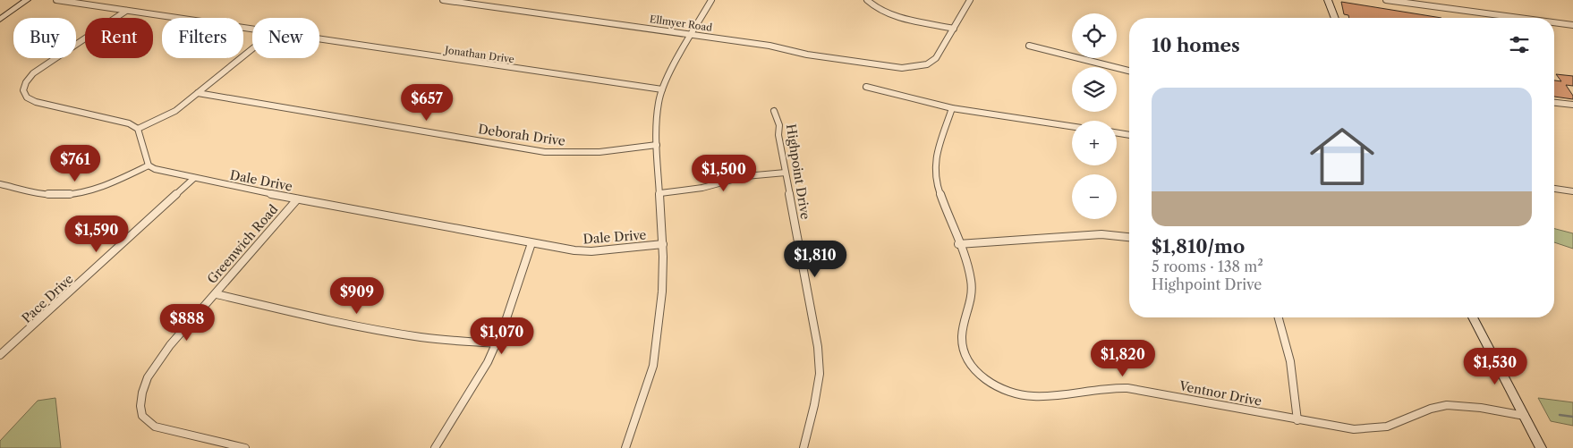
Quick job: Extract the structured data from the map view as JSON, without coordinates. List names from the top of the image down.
{
  "streets": {
    "street": [
      "Ellmyer Road",
      "Jonathan Drive",
      "Deborah Drive",
      "Highpoint Drive",
      "Dale Drive",
      "Greenwich Road",
      "Pace Drive",
      "Ventnor Drive"
    ]
  },
  "crossings": [
    ["Dale Drive", "Greenwich Road"],
    ["Dale Drive", "Pace Drive"]
  ],
  "page": {
    "map_buttons": ["+", "−"],
    "chip": [
      "Buy",
      "Rent",
      "Filters",
      "New"
    ],
    "heading": "10 homes",
    "list": [
      {
        "name": "$1,810/mo",
        "note": "5 rooms · 138 m² · Highpoint Drive"
      }
    ],
    "price": [
      "$657",
      "$761",
      "$1,500",
      "$1,590",
      "$1,810",
      "$909",
      "$888",
      "$1,070",
      "$1,820",
      "$1,530"
    ]
  }
}
